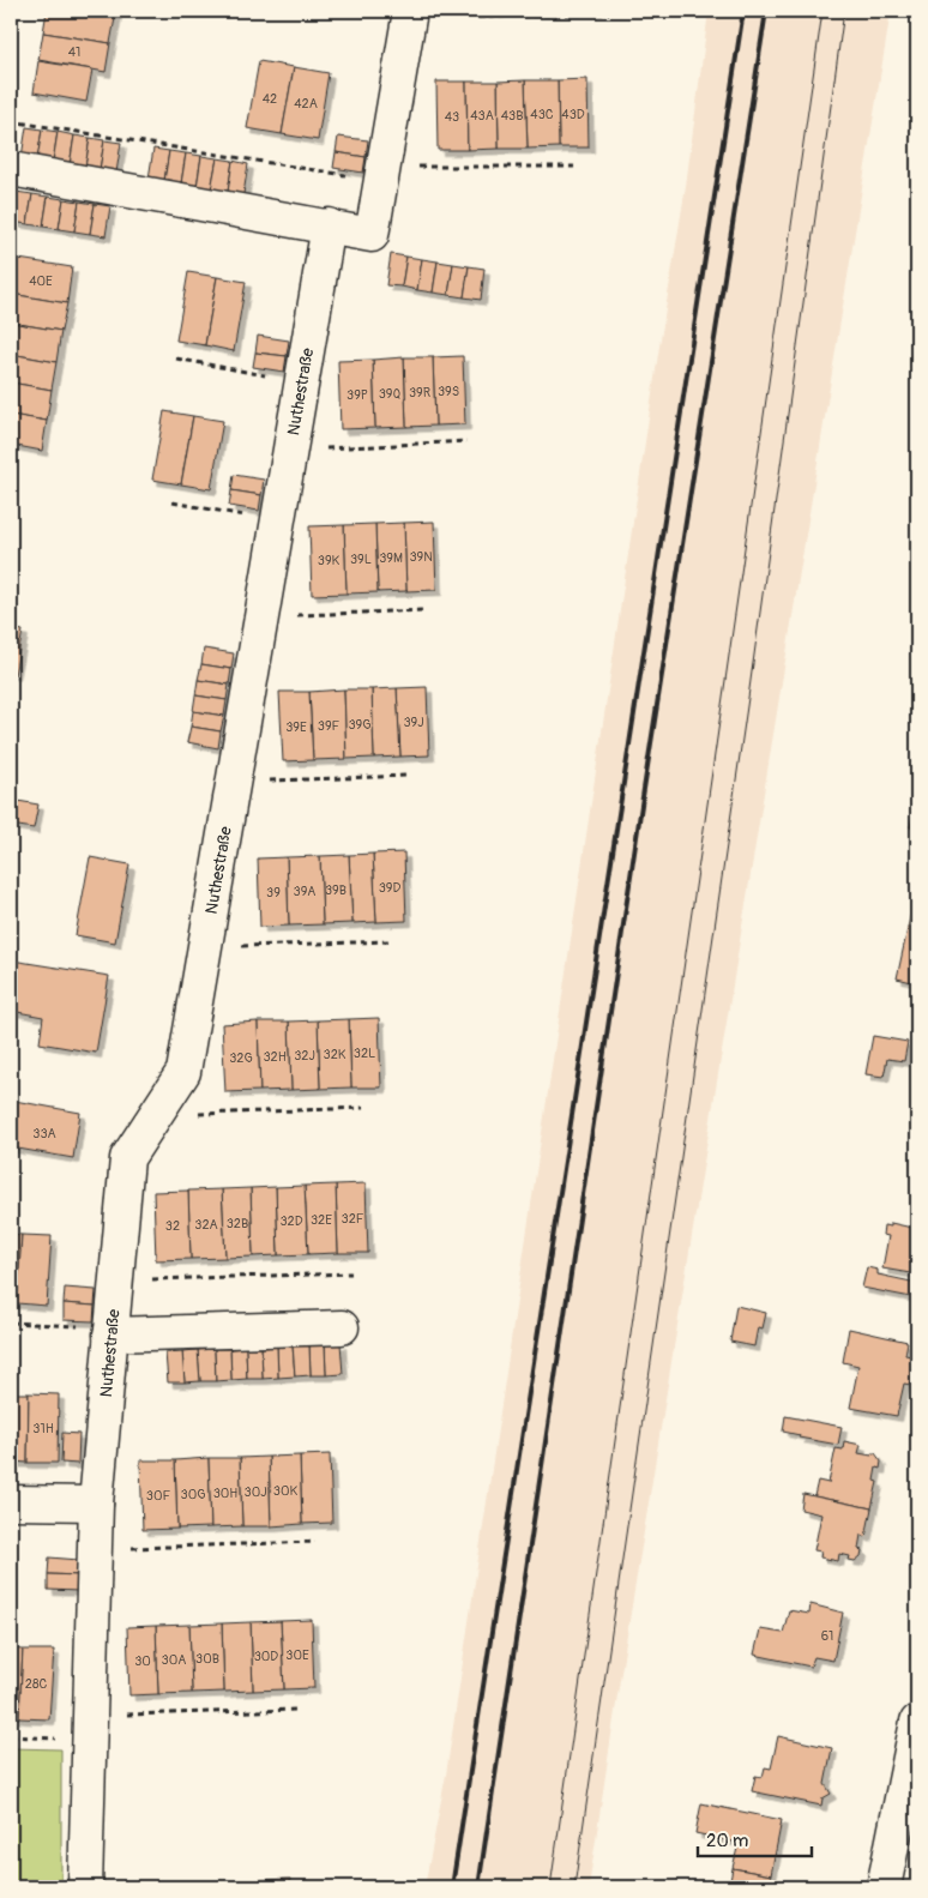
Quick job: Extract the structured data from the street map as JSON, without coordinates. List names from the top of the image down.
{
  "streets": {
    "street": ["Nuthestraße"]
  },
  "house_numbers": [
    "41",
    "42",
    "42A",
    "43C",
    "43D",
    "43A",
    "43B",
    "43",
    "40E",
    "39S",
    "39R",
    "39Q",
    "39P",
    "39N",
    "39M",
    "39L",
    "39K",
    "39J",
    "39G",
    "39F",
    "39E",
    "39D",
    "39B",
    "39A",
    "39",
    "32L",
    "32K",
    "32J",
    "32H",
    "32G",
    "33A",
    "32F",
    "32E",
    "32D",
    "32B",
    "32A",
    "32",
    "31H",
    "30K",
    "30J",
    "30H",
    "30G",
    "30F",
    "61",
    "30E",
    "30D",
    "30B",
    "30A",
    "30",
    "28C"
  ],
  "scale_bar": "20 m"
}
